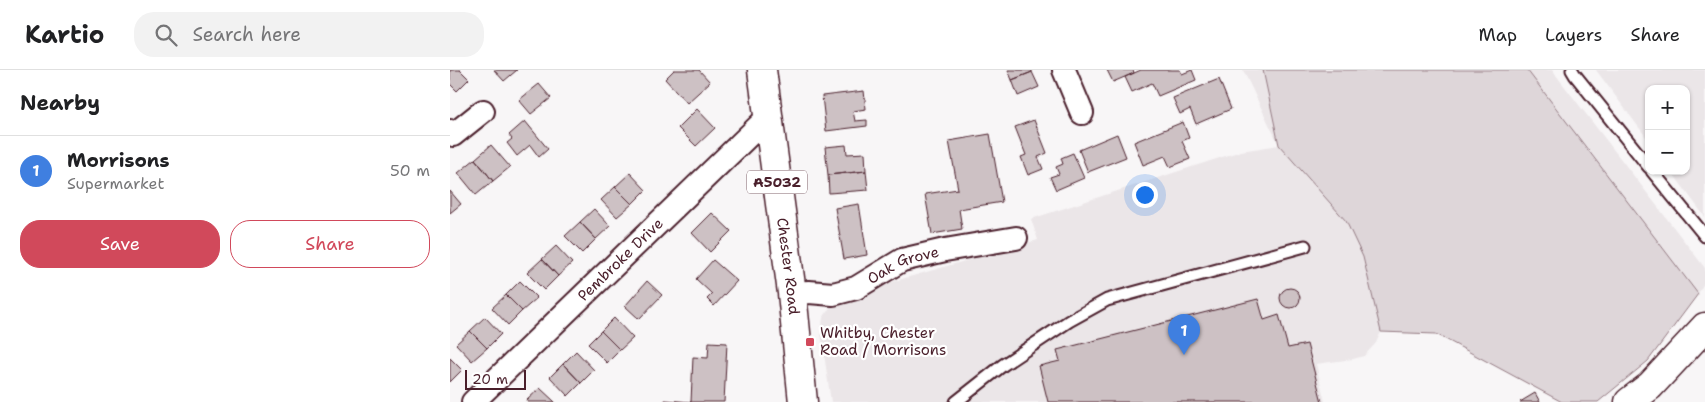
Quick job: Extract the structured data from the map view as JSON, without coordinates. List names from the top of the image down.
{
  "streets": {
    "main road": ["A5032", "Chester Road"],
    "street": ["Pembroke Drive", "Oak Grove"]
  },
  "crossings": [
    ["Pembroke Drive", "Chester Road"],
    ["Chester Road", "Oak Grove"]
  ],
  "places": {
    "transit": ["Whitby, Chester Road / Morrisons"]
  },
  "scale_bar": "20 m",
  "page": {
    "header": "Kartio",
    "search": "Search here",
    "nav": ["Map", "Layers", "Share"],
    "heading": "Nearby",
    "map_buttons": ["+", "−"],
    "list": [
      {
        "mark": "1",
        "name": "Morrisons",
        "note": "Supermarket",
        "value": "50 m"
      }
    ],
    "buttons": ["Save", "Share"],
    "pins": "1",
    "scale": "20 m"
  }
}
